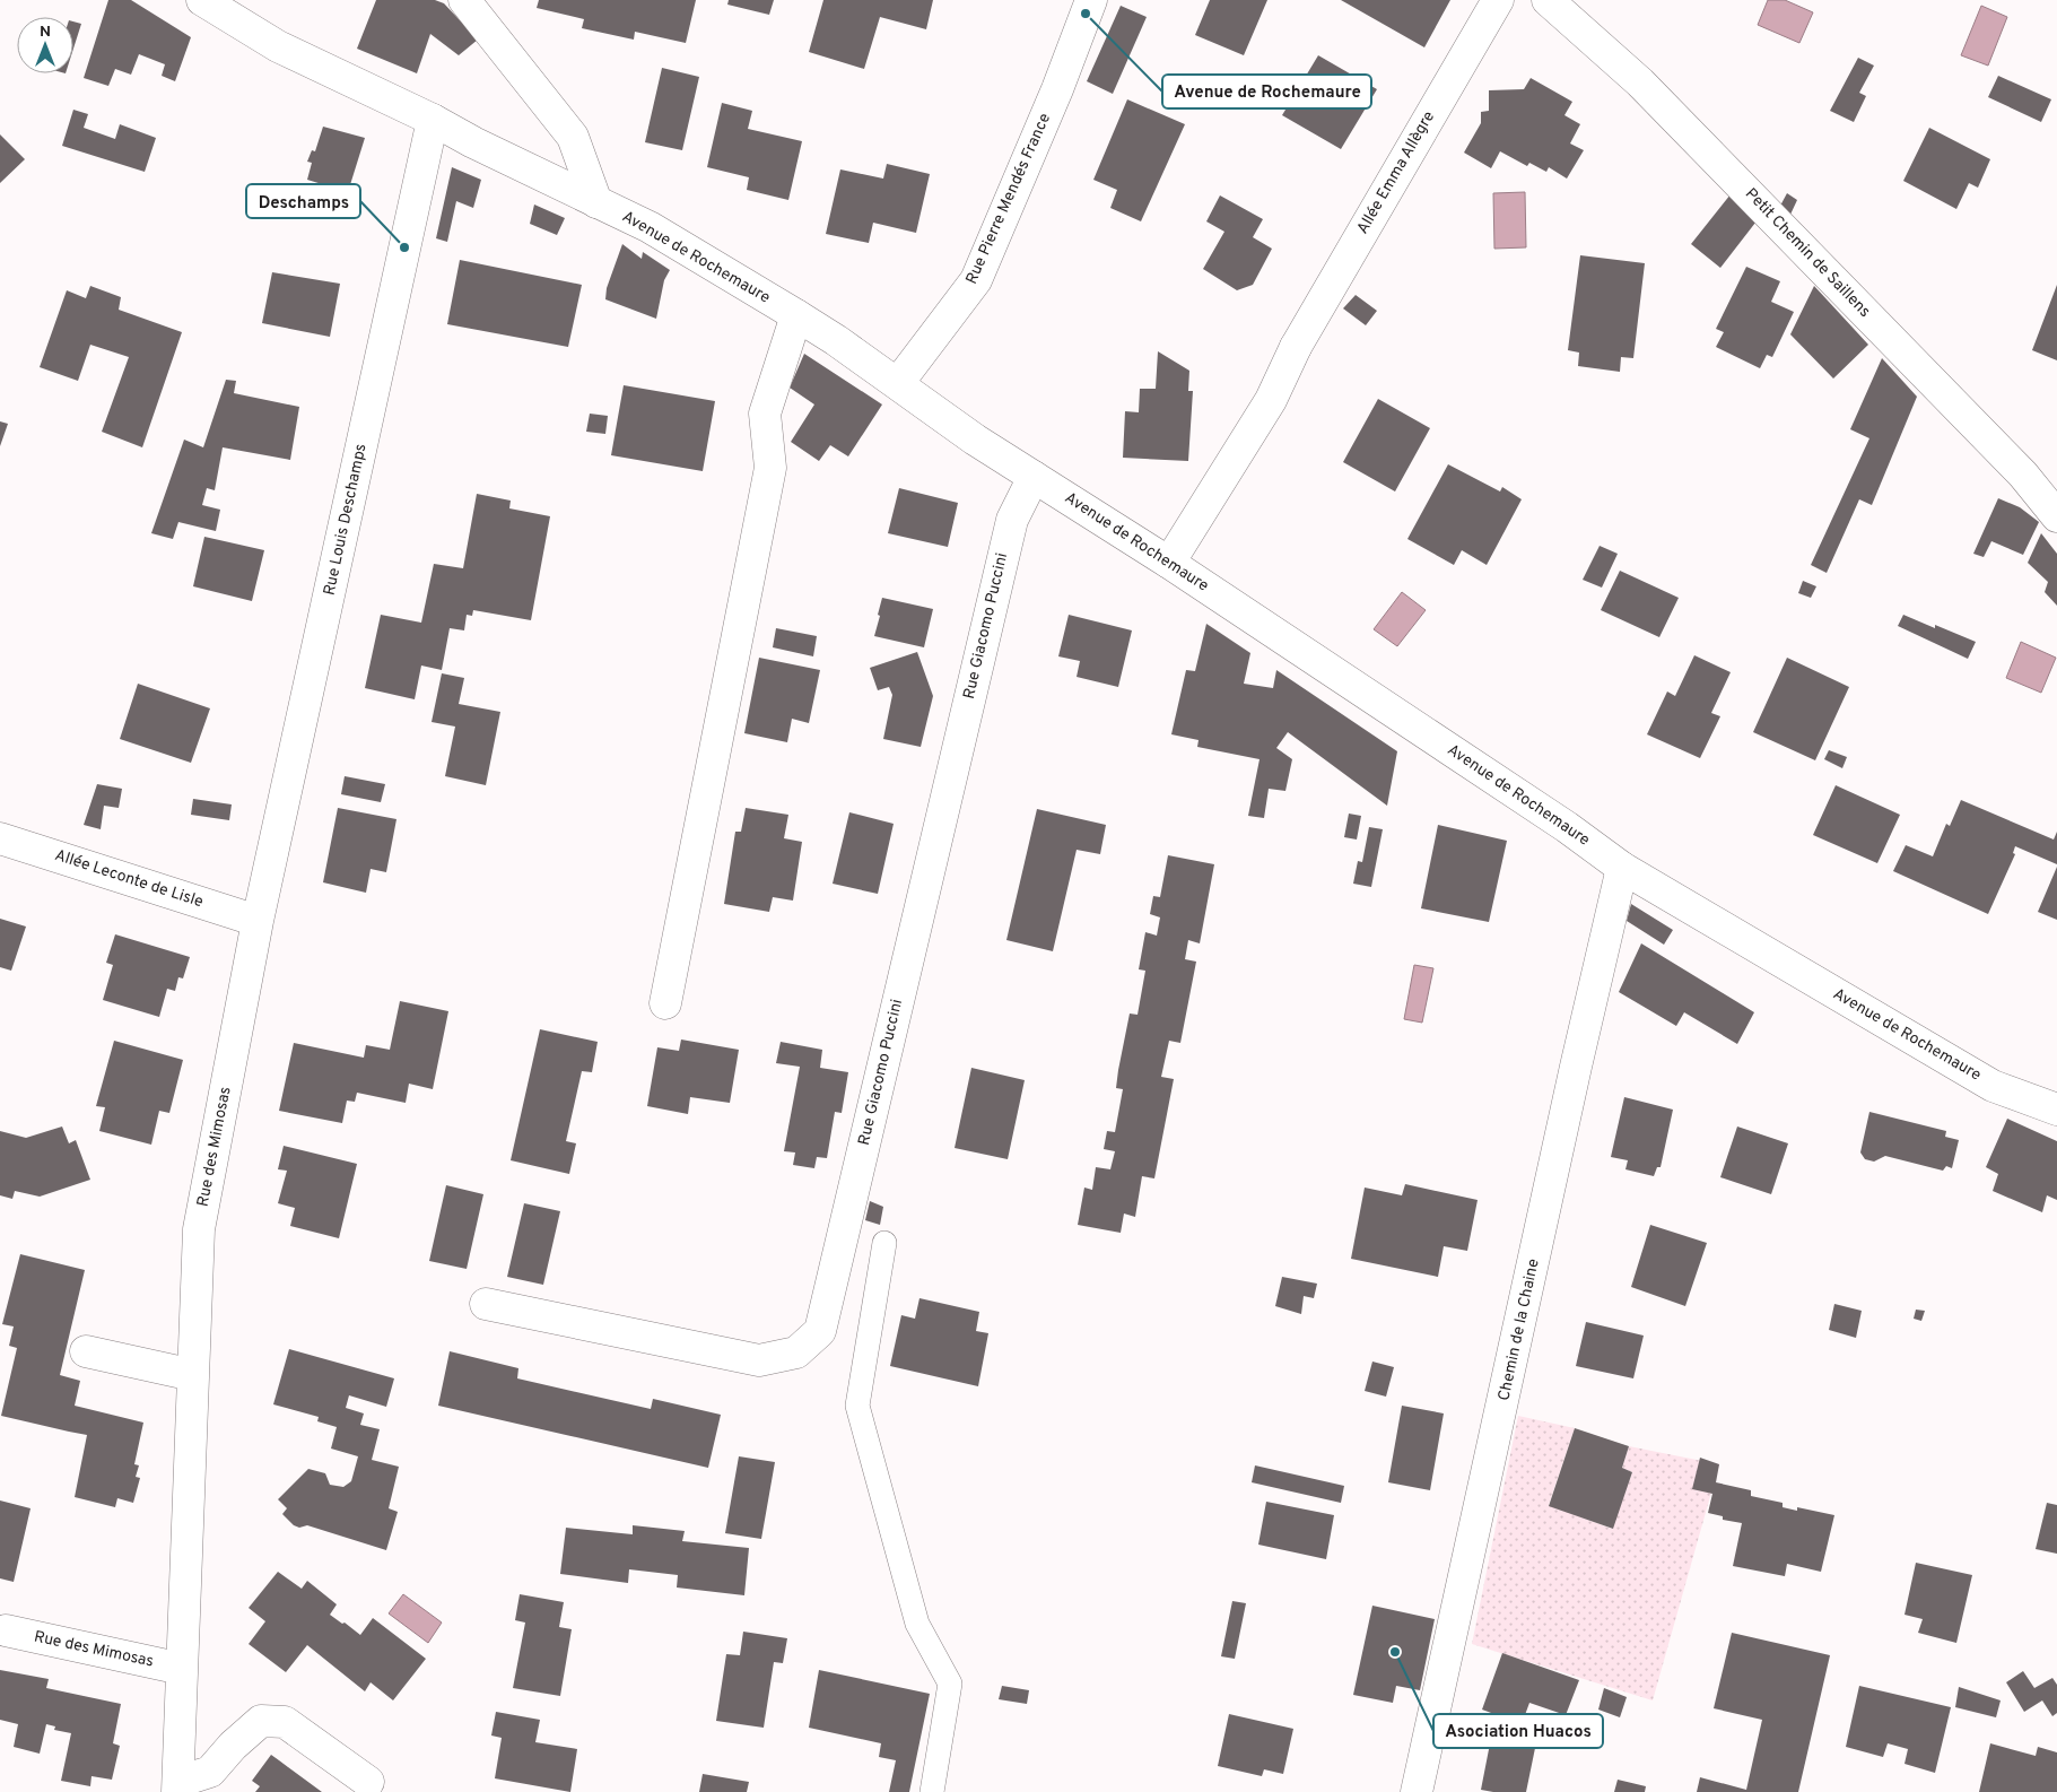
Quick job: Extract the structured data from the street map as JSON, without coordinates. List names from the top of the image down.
{
  "streets": {
    "street": [
      "Allée Emma Allègre",
      "Rue Pierre Mendés France",
      "Petit Chemin de Saillens",
      "Avenue de Rochemaure",
      "Rue Louis Deschamps",
      "Rue Giacomo Puccini",
      "Allée Leconte de Lisle",
      "Rue des Mimosas",
      "Chemin de la Chaine"
    ]
  },
  "crossings": [
    ["Allée Emma Allègre", "Avenue de Rochemaure"],
    ["Rue Pierre Mendés France", "Avenue de Rochemaure"],
    ["Avenue de Rochemaure", "Rue Louis Deschamps"],
    ["Avenue de Rochemaure", "Rue Giacomo Puccini"],
    ["Avenue de Rochemaure", "Chemin de la Chaine"],
    ["Rue Louis Deschamps", "Allée Leconte de Lisle"],
    ["Rue Louis Deschamps", "Rue des Mimosas"],
    ["Allée Leconte de Lisle", "Rue des Mimosas"]
  ],
  "places": ["Avenue de Rochemaure", "Deschamps", "Asociation Huacos"],
  "north": "top"
}
